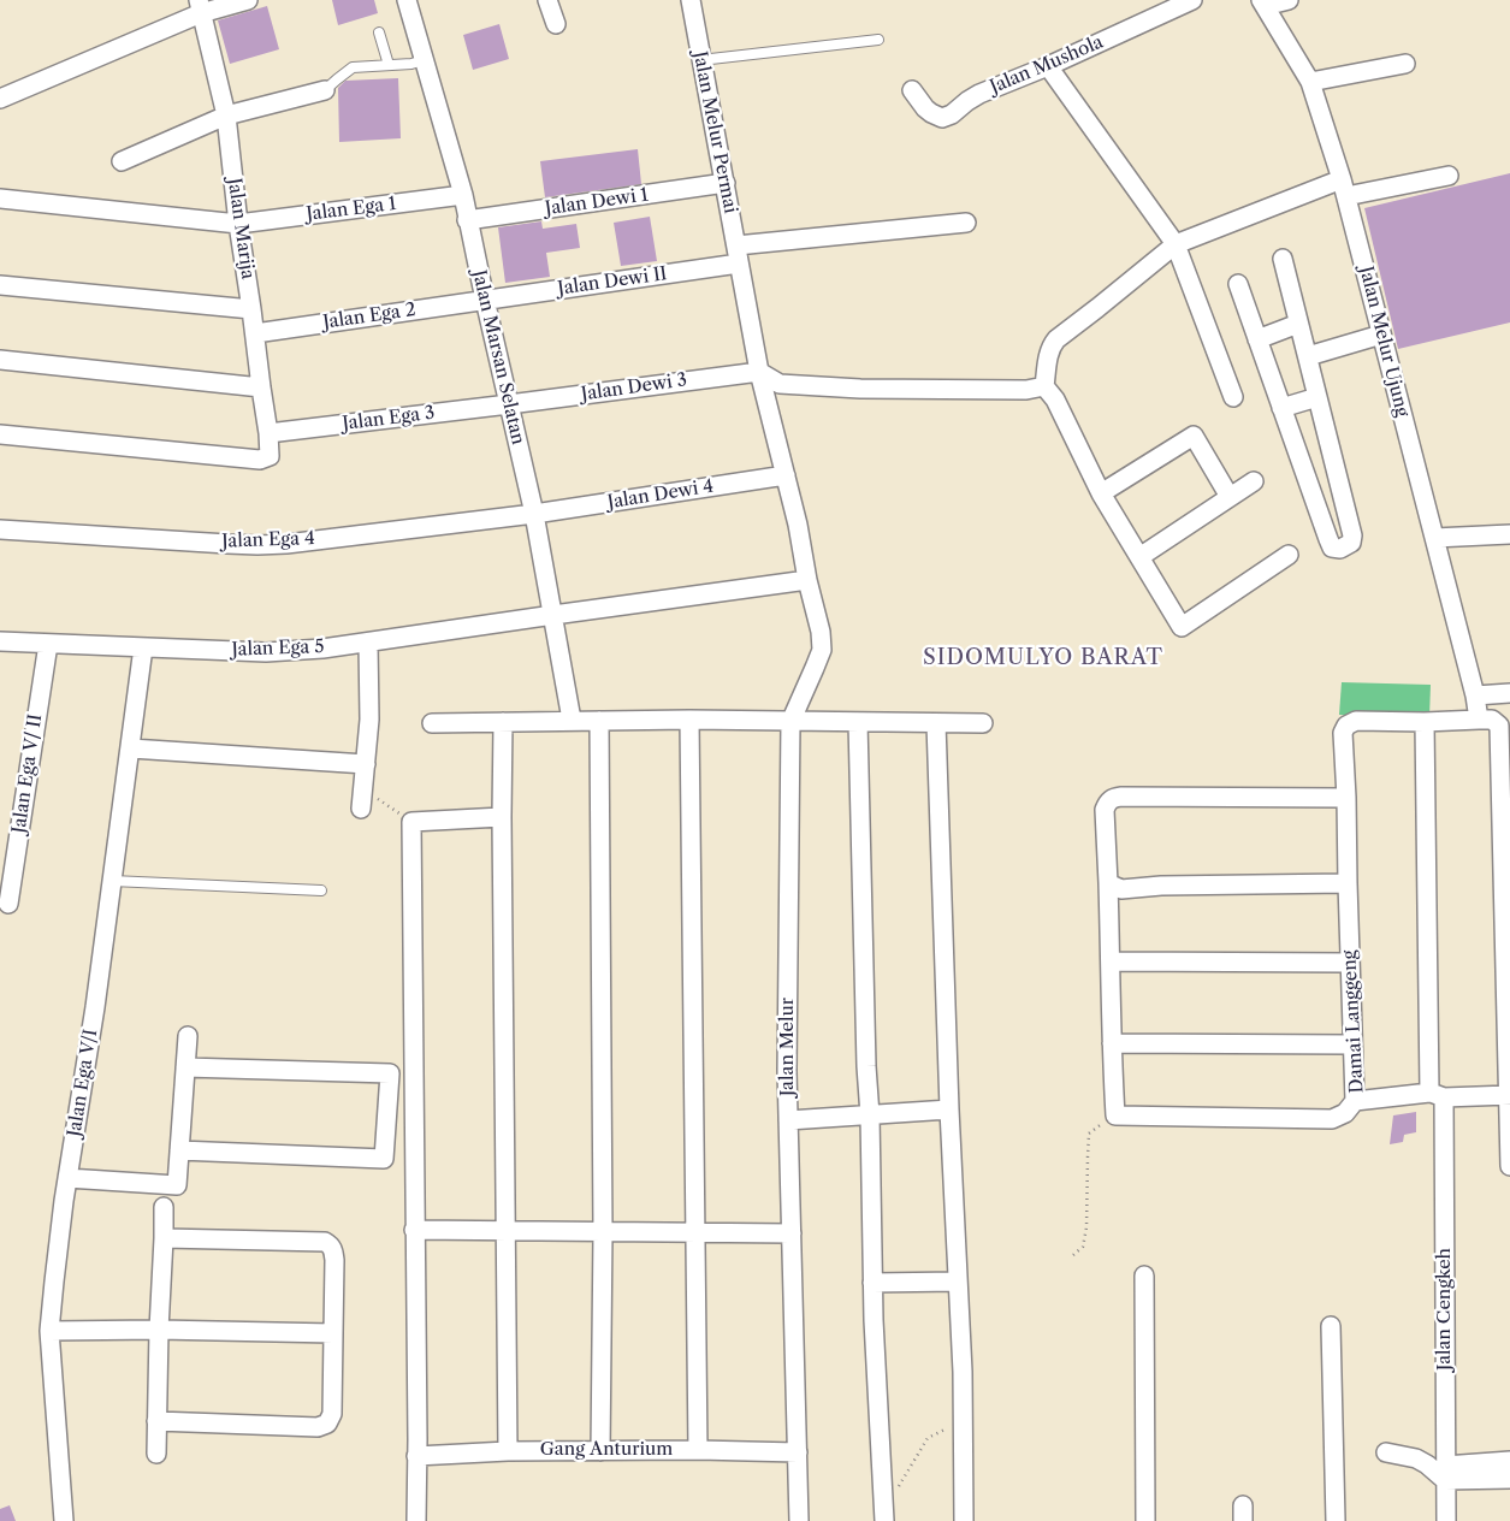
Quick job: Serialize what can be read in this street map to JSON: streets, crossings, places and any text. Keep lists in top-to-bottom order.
{
  "streets": {
    "street": [
      "Jalan Mushola",
      "Jalan Melur Permai",
      "Jalan Dewi 1",
      "Jalan Ega 1",
      "Jalan Marija",
      "Jalan Dewi II",
      "Jalan Ega 2",
      "Jalan Melur Ujung",
      "Jalan Marsan Selatan",
      "Jalan Dewi 3",
      "Jalan Ega 3",
      "Jalan Dewi 4",
      "Jalan Ega 4",
      "Jalan Ega 5",
      "Jalan Ega V/ II",
      "Damai Langgeng",
      "Jalan Melur",
      "Jalan Ega V/I",
      "Jalan Cengkeh",
      "Gang Anturium"
    ]
  },
  "crossings": [
    ["Jalan Melur Permai", "Jalan Dewi 1"],
    ["Jalan Melur Permai", "Jalan Dewi II"],
    ["Jalan Melur Permai", "Jalan Dewi 3"],
    ["Jalan Melur Permai", "Jalan Melur"],
    ["Jalan Dewi 1", "Jalan Marsan Selatan"],
    ["Jalan Ega 1", "Jalan Marija"],
    ["Jalan Ega 1", "Jalan Marsan Selatan"],
    ["Jalan Marija", "Jalan Ega 2"],
    ["Jalan Marija", "Jalan Ega 3"],
    ["Jalan Dewi II", "Jalan Ega 2"],
    ["Jalan Dewi II", "Jalan Marsan Selatan"],
    ["Jalan Ega 2", "Jalan Marsan Selatan"],
    ["Jalan Melur Ujung", "Damai Langgeng"],
    ["Jalan Marsan Selatan", "Jalan Dewi 3"],
    ["Jalan Marsan Selatan", "Jalan Ega 3"],
    ["Jalan Marsan Selatan", "Jalan Dewi 4"],
    ["Jalan Marsan Selatan", "Jalan Ega 4"],
    ["Jalan Marsan Selatan", "Jalan Ega 5"],
    ["Jalan Dewi 3", "Jalan Ega 3"],
    ["Jalan Dewi 3", "Jalan Melur"],
    ["Jalan Dewi 4", "Jalan Ega 4"],
    ["Jalan Dewi 4", "Jalan Melur"],
    ["Jalan Ega 5", "Jalan Ega V/ II"],
    ["Jalan Ega 5", "Jalan Melur"],
    ["Jalan Ega 5", "Jalan Ega V/I"],
    ["Damai Langgeng", "Jalan Cengkeh"],
    ["Jalan Melur", "Gang Anturium"]
  ],
  "districts": ["SIDOMULYO BARAT"]
}
